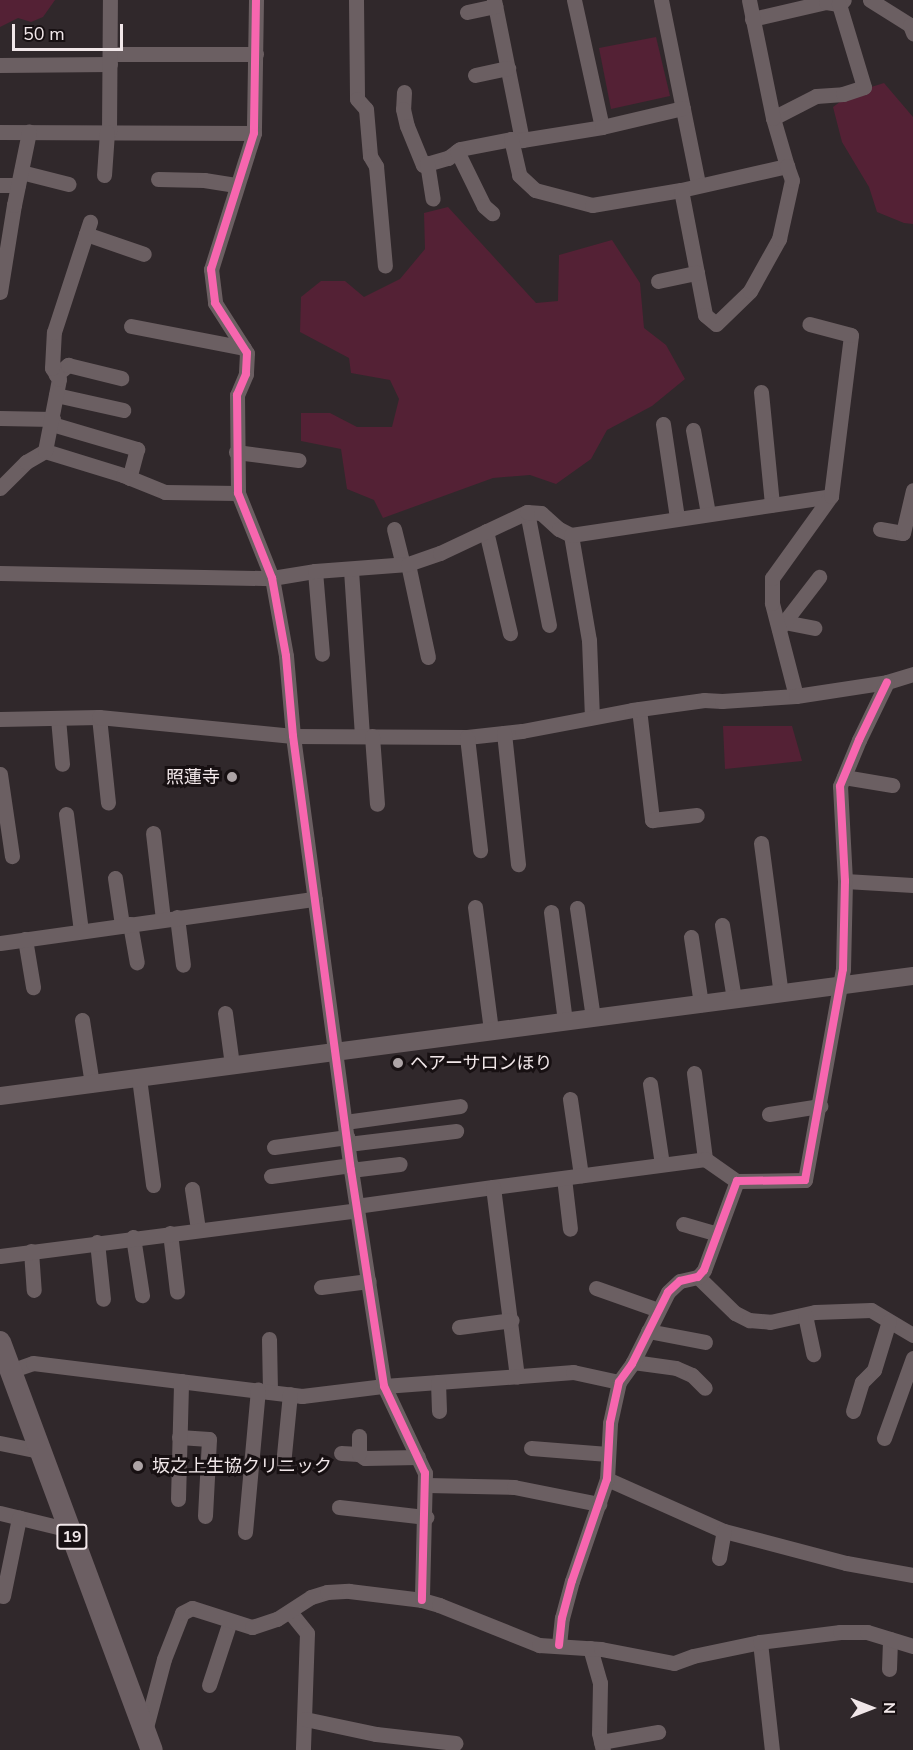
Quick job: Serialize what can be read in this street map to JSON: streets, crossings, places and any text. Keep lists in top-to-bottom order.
{
  "streets": {
    "main road": ["19"]
  },
  "places": ["照蓮寺", "ヘアーサロンほり", "坂之上生協クリニック"],
  "scale_bar": "50 m",
  "north": "right"
}
